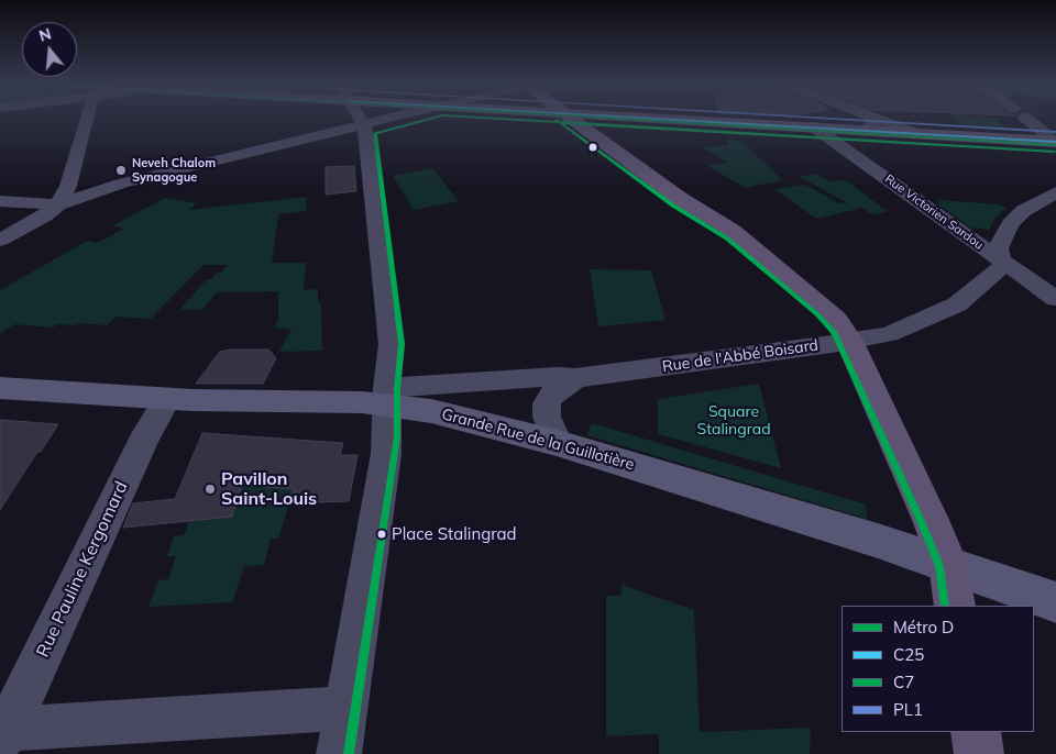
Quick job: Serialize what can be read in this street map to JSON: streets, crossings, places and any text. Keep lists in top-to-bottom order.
{
  "streets": {
    "main road": ["Grande Rue de la Guillotière"],
    "street": ["Rue Victorien Sardou", "Rue de l'Abbé Boisard", "Rue Pauline Kergomard"]
  },
  "crossings": [
    ["Rue Victorien Sardou", "Rue de l'Abbé Boisard"],
    ["Rue de l'Abbé Boisard", "Grande Rue de la Guillotière"],
    ["Grande Rue de la Guillotière", "Rue Pauline Kergomard"]
  ],
  "parks": ["Square Stalingrad"],
  "places": ["Neveh Chalom Synagogue", "Pavillon Saint-Louis", "Place Stalingrad"],
  "lines": [
    "metro line D",
    "transit line C25",
    "transit line C7",
    "transit line PL1"
  ],
  "legend": [
    "Métro D",
    "C25",
    "C7",
    "PL1"
  ],
  "north": "top"
}
